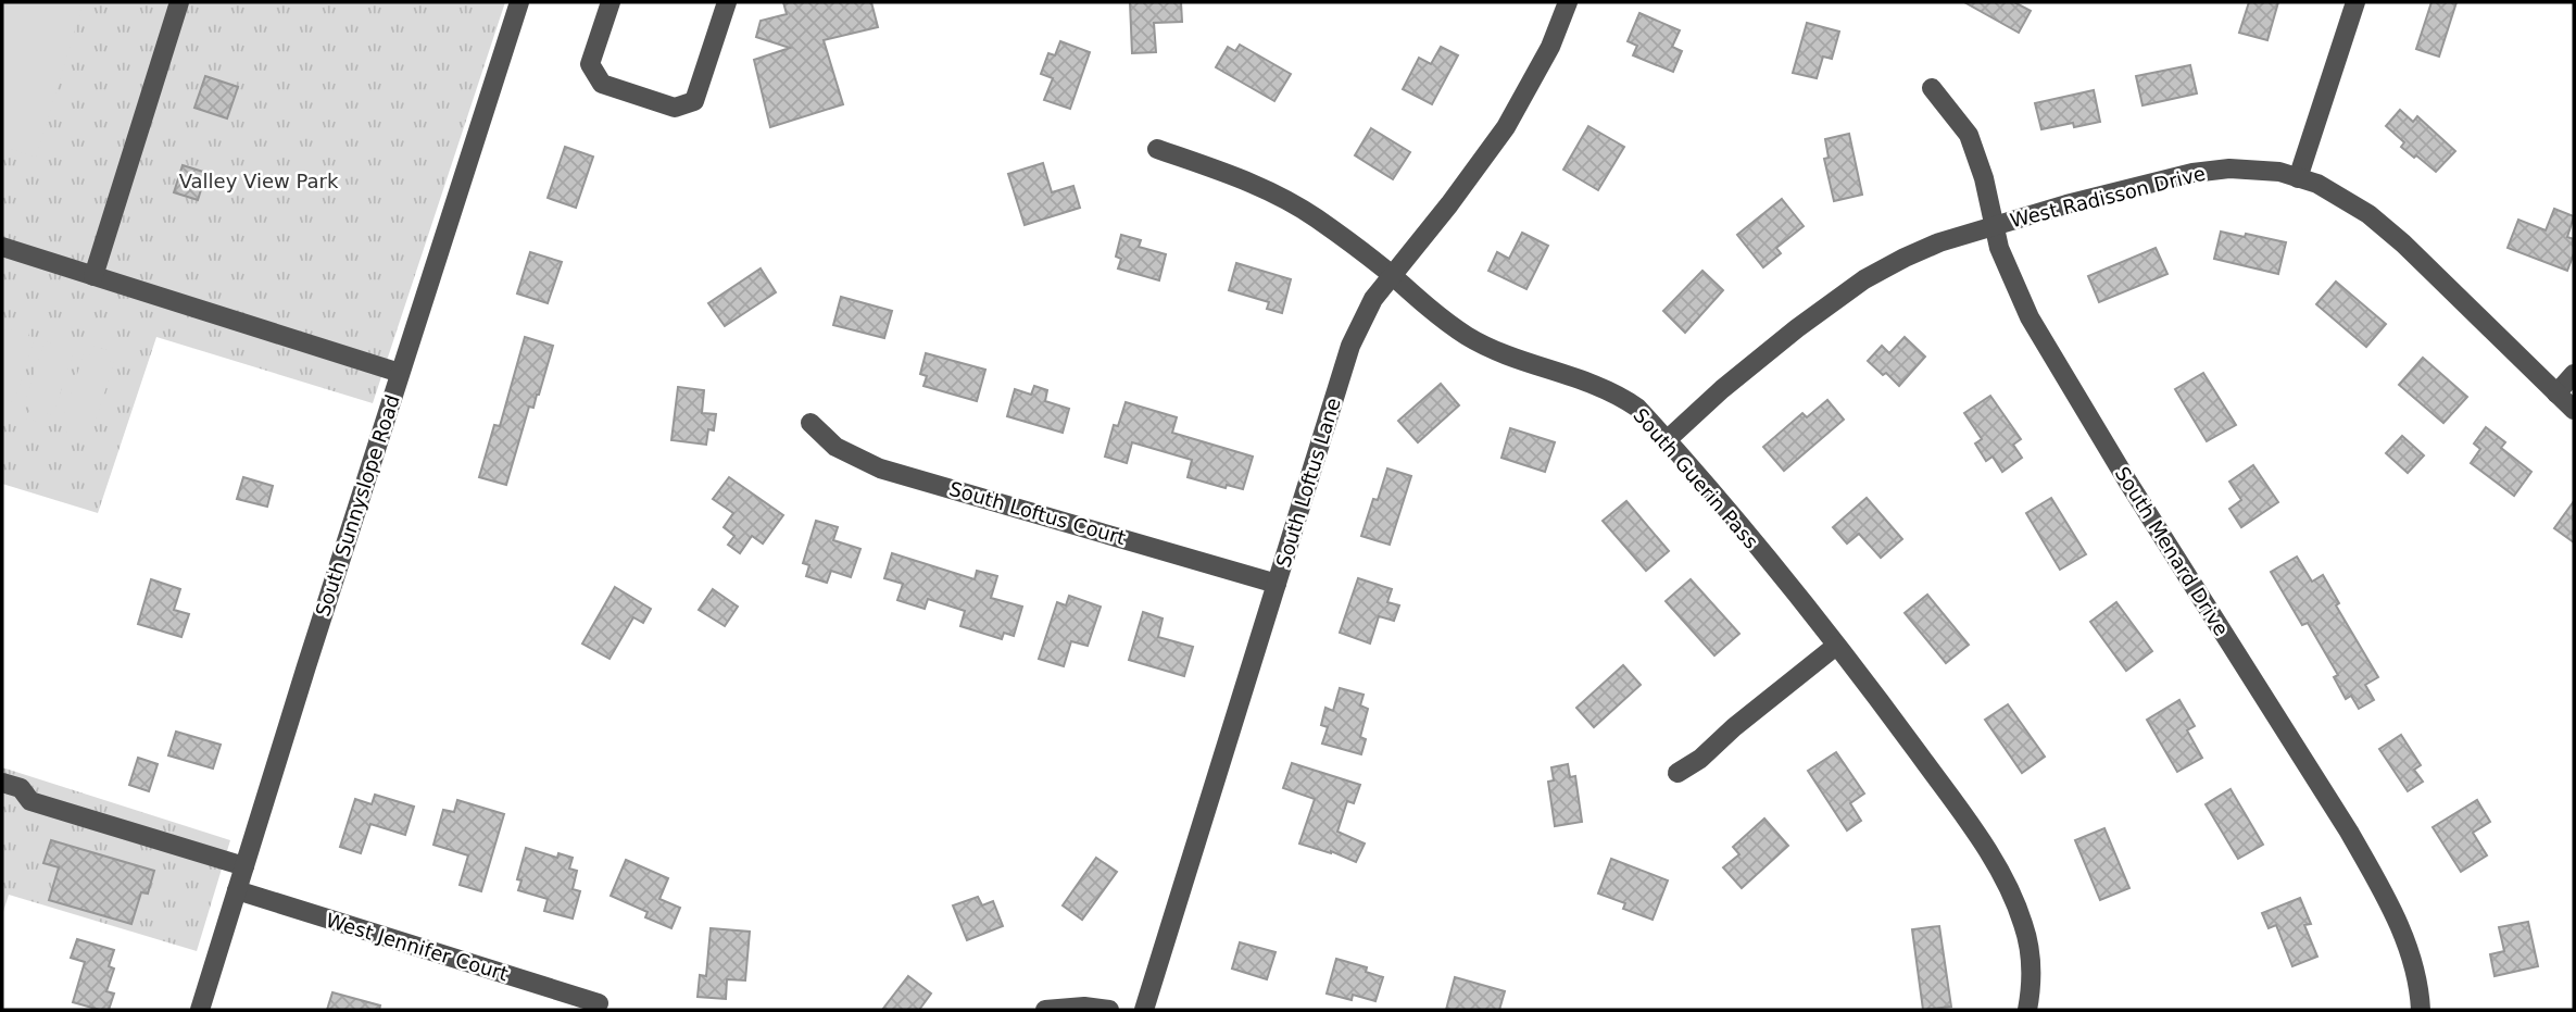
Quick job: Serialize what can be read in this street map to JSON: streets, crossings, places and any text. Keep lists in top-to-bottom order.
{
  "streets": {
    "street": [
      "West Radisson Drive",
      "South Guerin Pass",
      "South Loftus Lane",
      "South Sunnyslope Road",
      "South Loftus Court",
      "South Menard Drive",
      "West Jennifer Court"
    ]
  },
  "crossings": [
    ["West Radisson Drive", "South Guerin Pass"],
    ["West Radisson Drive", "South Menard Drive"],
    ["South Guerin Pass", "South Loftus Lane"],
    ["South Loftus Lane", "South Loftus Court"],
    ["South Sunnyslope Road", "West Jennifer Court"]
  ],
  "parks": ["Valley View Park"]
}
